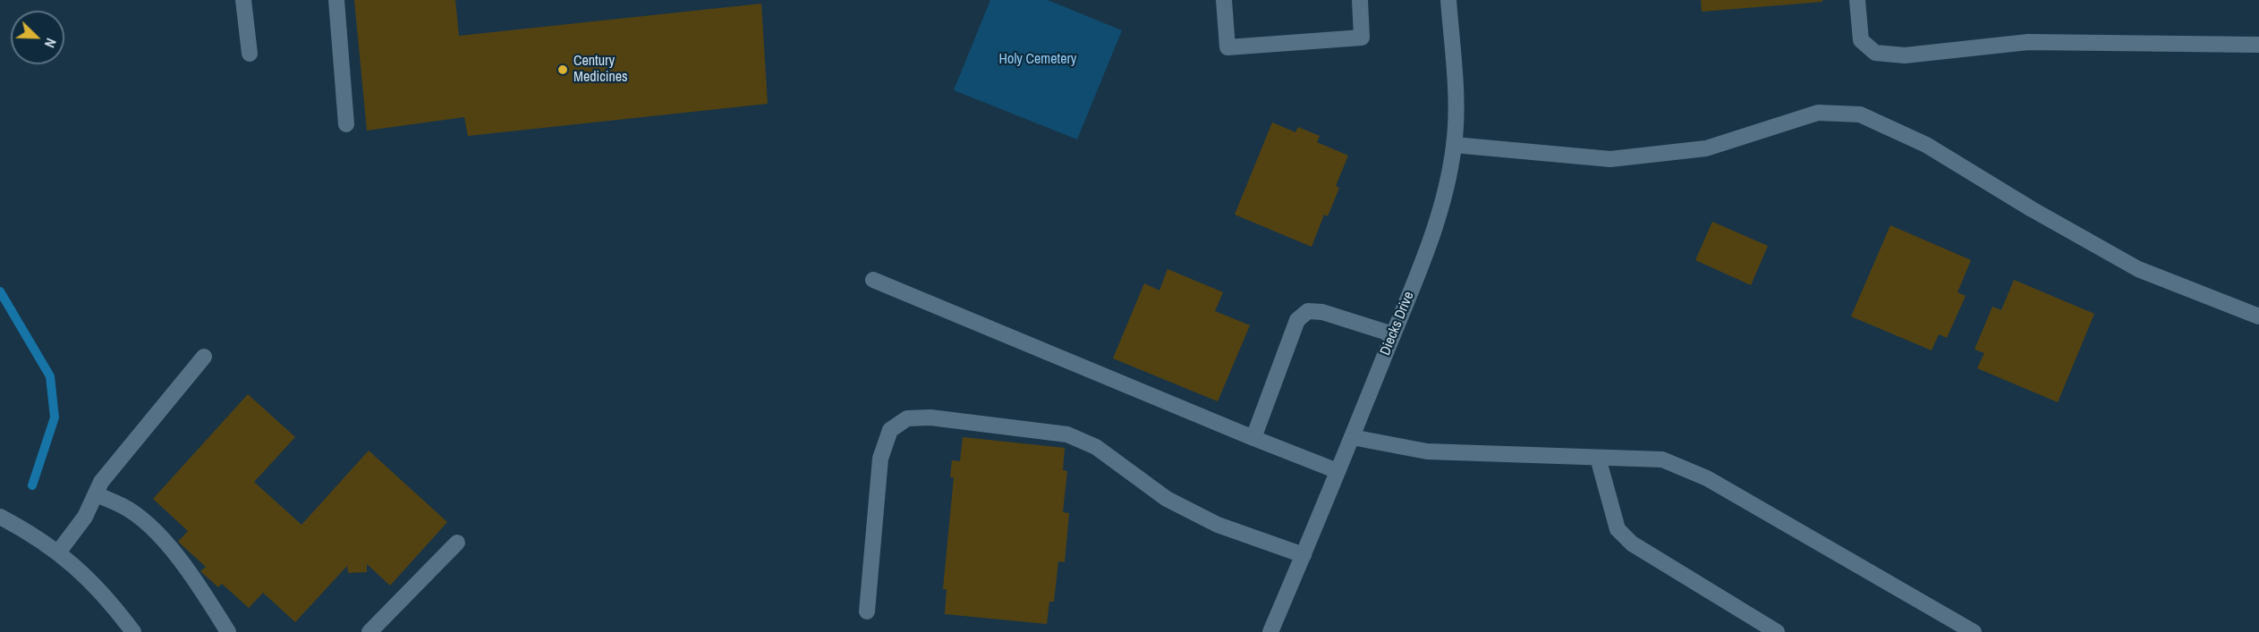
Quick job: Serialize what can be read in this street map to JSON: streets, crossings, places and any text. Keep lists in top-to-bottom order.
{
  "streets": {
    "street": ["Diecks Drive"]
  },
  "parks": ["Holy Cemetery"],
  "places": ["Century Medicines"],
  "north": "bottom right"
}
